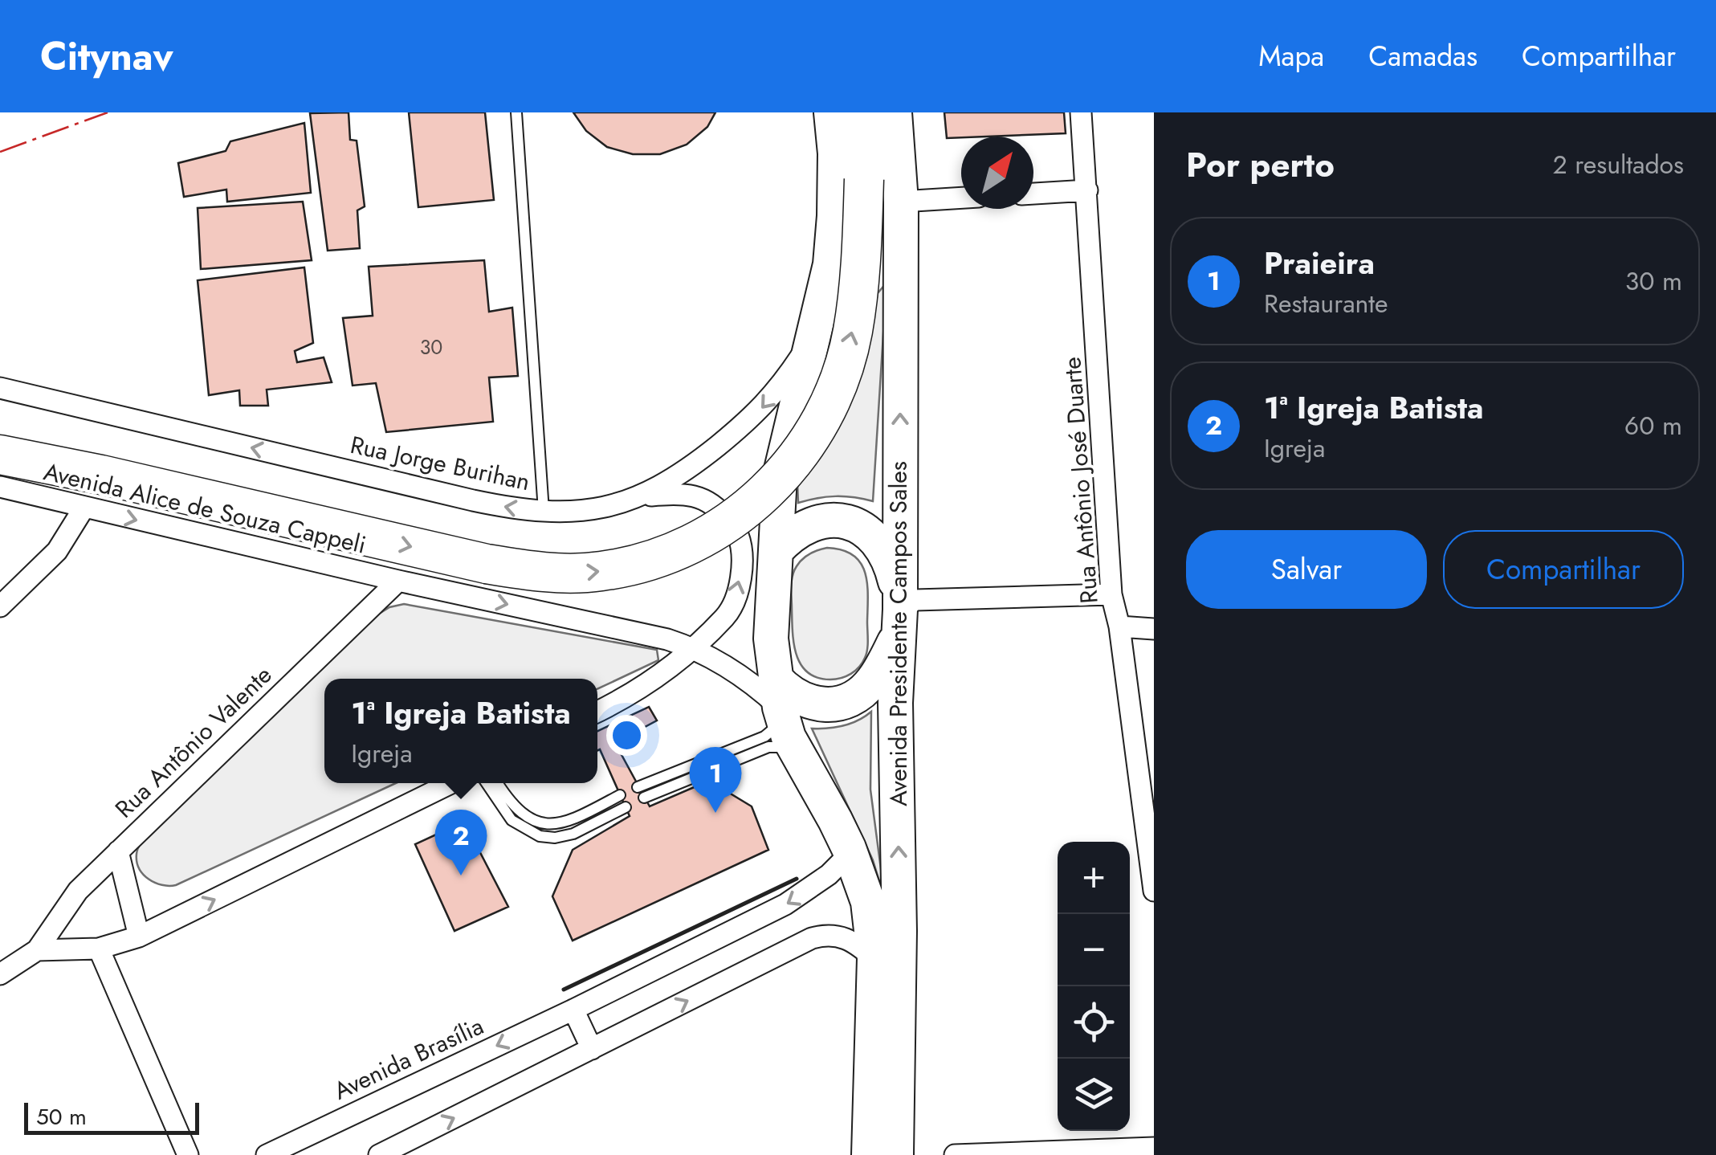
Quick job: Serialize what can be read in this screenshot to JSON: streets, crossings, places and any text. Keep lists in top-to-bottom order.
{
  "streets": {
    "main road": ["Avenida Presidente Campos Sales"],
    "street": [
      "Rua Jorge Burihan",
      "Rua Antônio José Duarte",
      "Avenida Alice de Souza Cappeli",
      "Rua Antônio Valente",
      "Avenida Brasília"
    ]
  },
  "crossings": [
    ["Avenida Alice de Souza Cappeli", "Rua Antônio Valente"]
  ],
  "one_way": ["Rua Jorge Burihan", "Avenida Alice de Souza Cappeli"],
  "house_numbers": ["30"],
  "scale_bar": "50 m",
  "north": "top right",
  "page": {
    "header": "Citynav",
    "nav": ["Mapa", "Camadas", "Compartilhar"],
    "heading": ["Por perto", "2 resultados"],
    "list": [
      {
        "mark": "1",
        "name": "Praieira",
        "note": "Restaurante",
        "value": "30 m"
      },
      {
        "mark": "2",
        "name": "1ª Igreja Batista",
        "note": "Igreja",
        "value": "60 m"
      }
    ],
    "buttons": ["Salvar", "Compartilhar"],
    "popup": ["1ª Igreja Batista", "Igreja"],
    "pins": ["1", "2"],
    "map_buttons": ["+", "−"],
    "scale": "50 m"
  }
}
